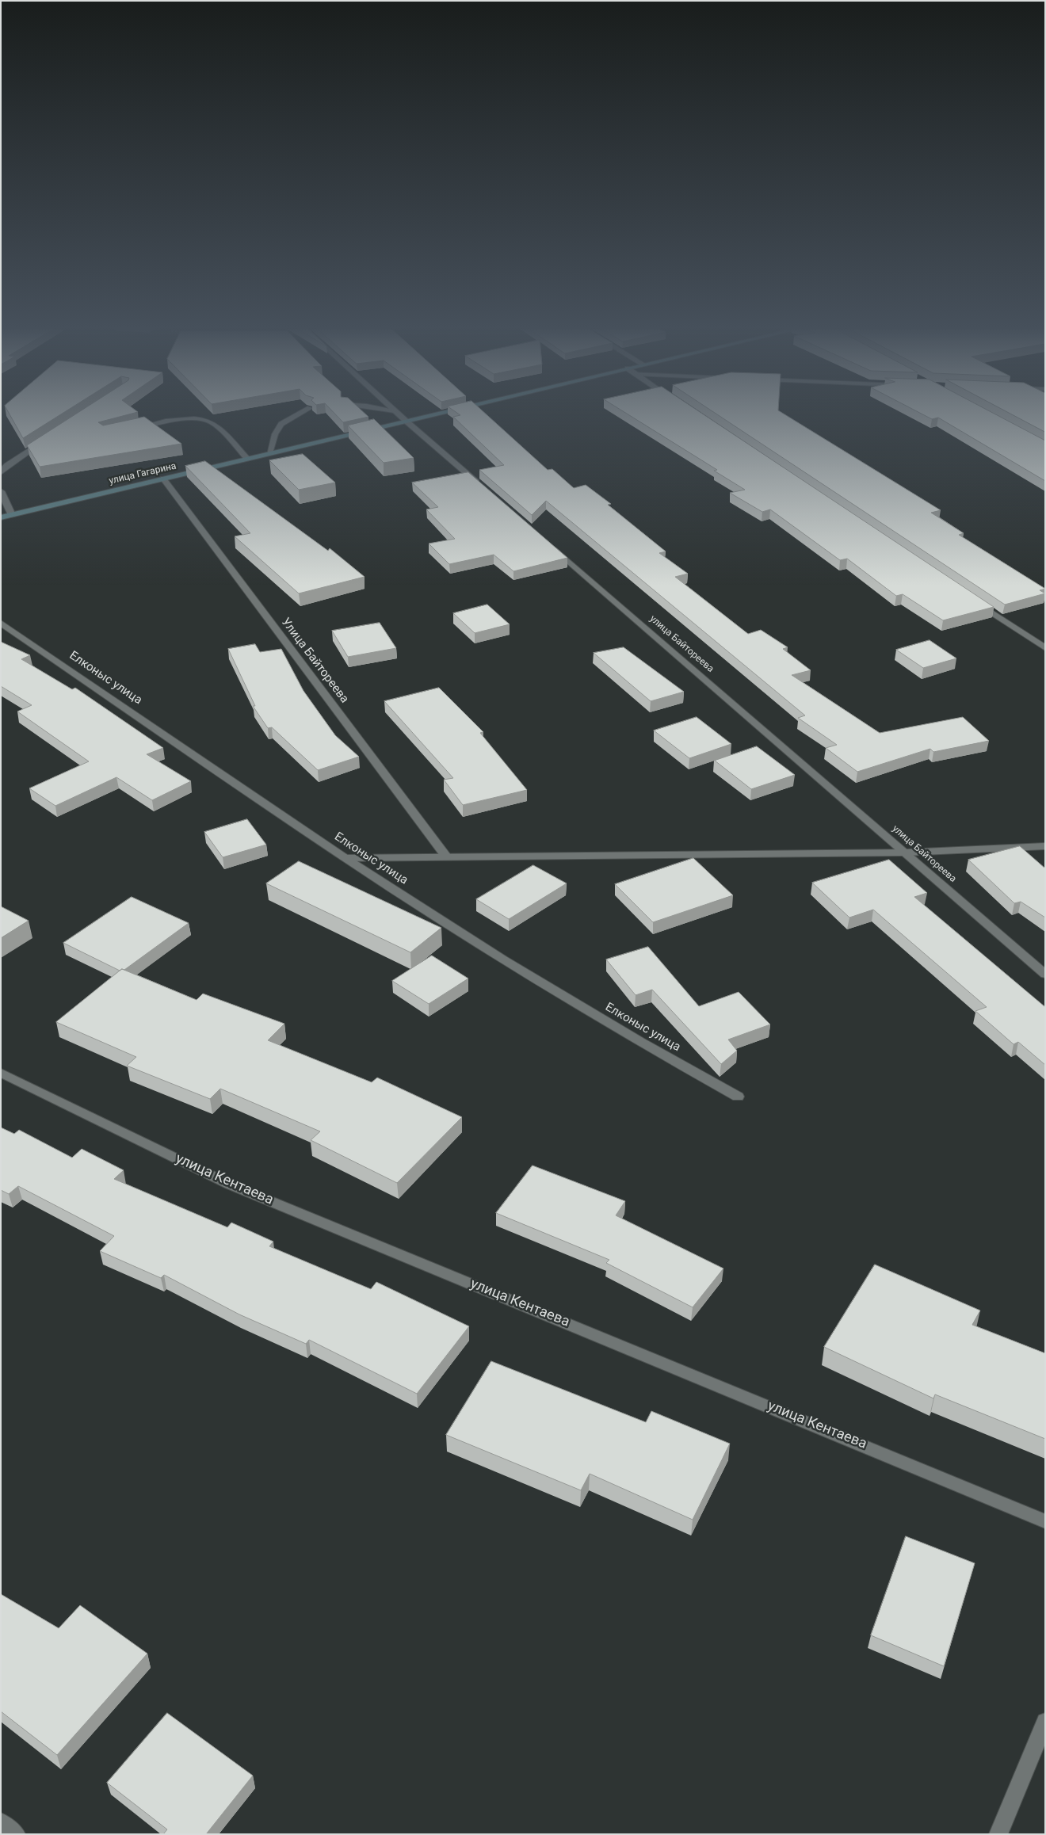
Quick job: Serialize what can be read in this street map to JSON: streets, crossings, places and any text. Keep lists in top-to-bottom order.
{
  "streets": {
    "main road": ["улица Гагарина"],
    "street": [
      "улица Байтореева",
      "Улица Байтореева",
      "Елконыс улица",
      "улица Кентаева"
    ]
  },
  "crossings": [
    ["улица Гагарина", "Улица Байтореева"]
  ]
}
